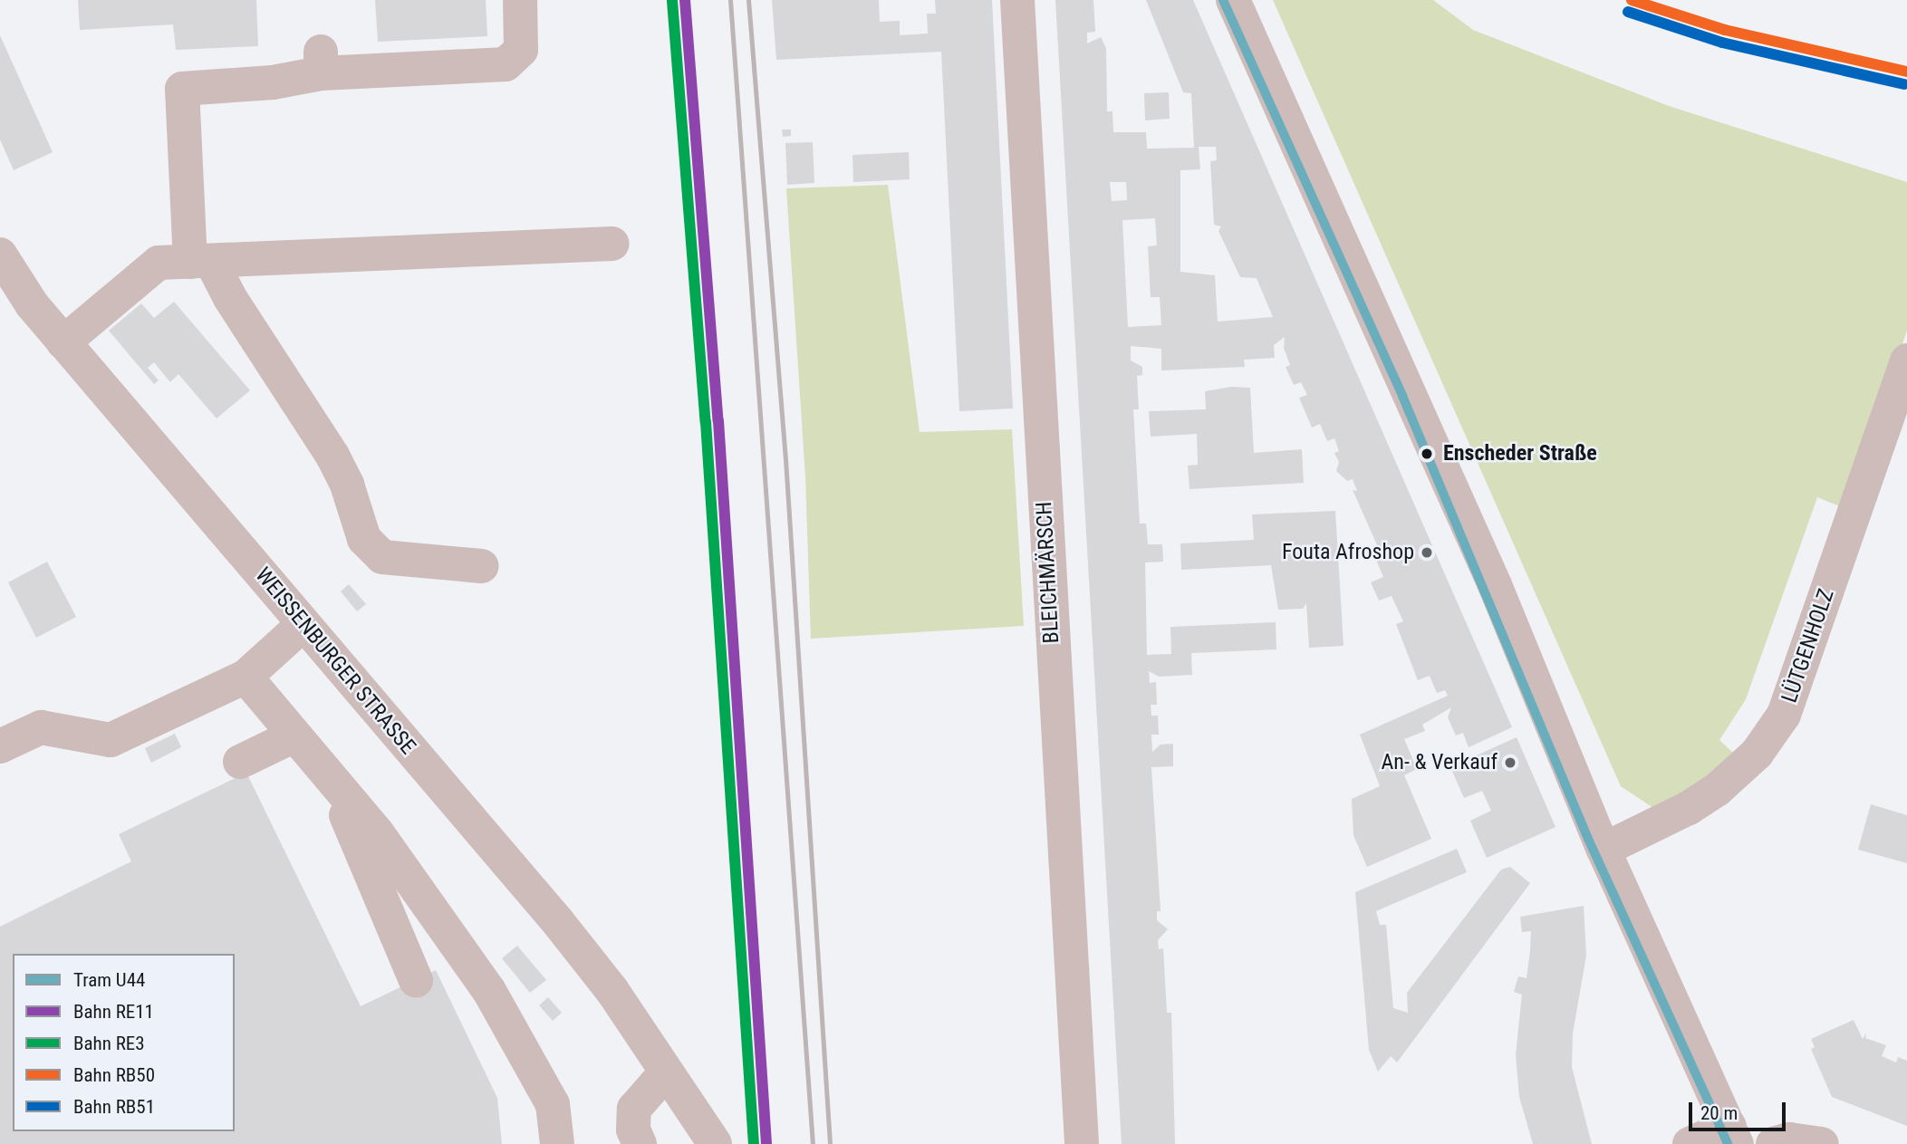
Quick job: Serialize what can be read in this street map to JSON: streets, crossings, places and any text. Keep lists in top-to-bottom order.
{
  "streets": {
    "street": ["BLEICHMÄRSCH", "LÜTGENHOLZ", "WEISSENBURGER STRASSE"]
  },
  "places": ["Enscheder Straße", "Fouta Afroshop", "An- & Verkauf"],
  "lines": [
    "tram line U44",
    "rail line RE11",
    "rail line RB50",
    "rail line RE3",
    "rail line RB51"
  ],
  "legend": [
    "Tram U44",
    "Bahn RE11",
    "Bahn RE3",
    "Bahn RB50",
    "Bahn RB51"
  ],
  "scale_bar": "20 m"
}
